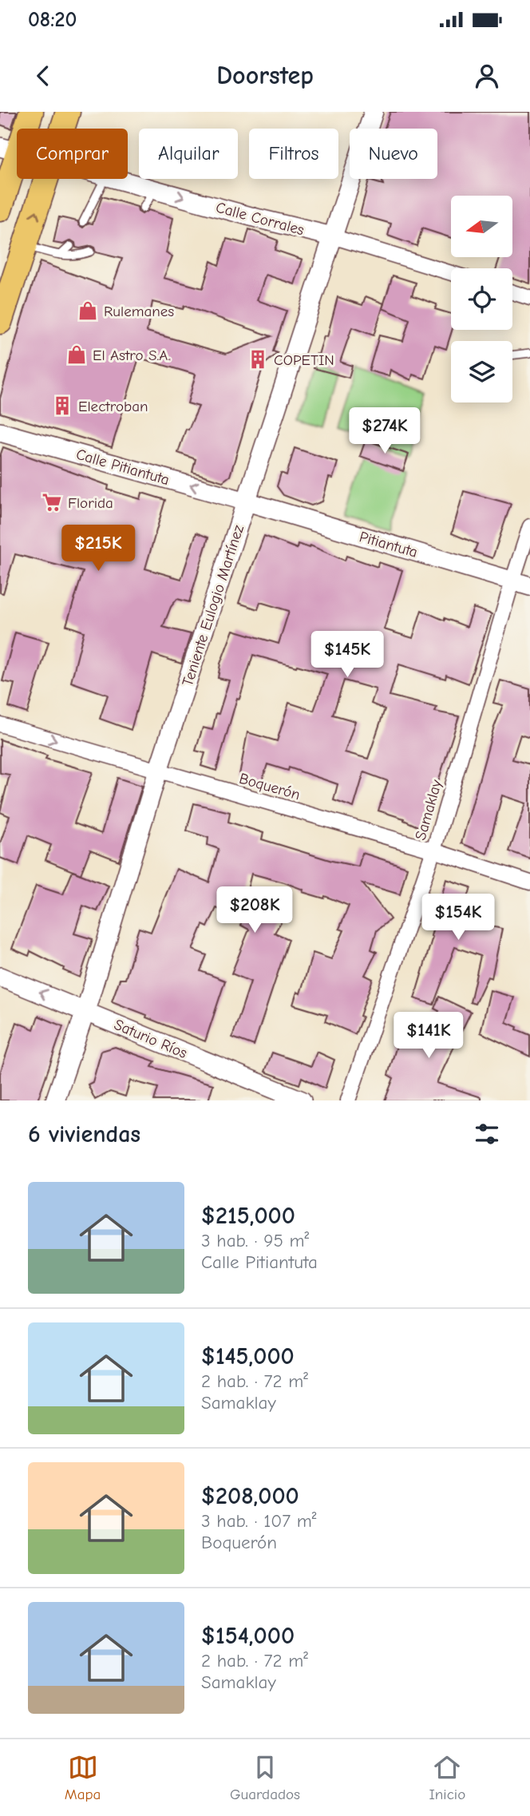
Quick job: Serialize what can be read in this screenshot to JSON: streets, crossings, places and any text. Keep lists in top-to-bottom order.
{
  "streets": {
    "street": [
      "Calle Corrales",
      "Calle Pitiantuta",
      "Pitiantuta",
      "Teniente Eulogio Martínez",
      "Boquerón",
      "Samaklay",
      "Saturio Ríos"
    ]
  },
  "crossings": [
    ["Calle Corrales", "Teniente Eulogio Martínez"],
    ["Calle Pitiantuta", "Pitiantuta"],
    ["Calle Pitiantuta", "Teniente Eulogio Martínez"],
    ["Pitiantuta", "Teniente Eulogio Martínez"],
    ["Pitiantuta", "Samaklay"],
    ["Teniente Eulogio Martínez", "Boquerón"],
    ["Teniente Eulogio Martínez", "Saturio Ríos"],
    ["Boquerón", "Samaklay"]
  ],
  "one_way": ["Calle Corrales", "Calle Pitiantuta"],
  "places": {
    "shop": ["Rulemanes", "El Astro S.A."],
    "building": ["COPETIN", "Electroban"],
    "supermarket": ["Florida"]
  },
  "north": "left",
  "page": {
    "status": "08:20",
    "header": "Doorstep",
    "chip": [
      "Comprar",
      "Alquilar",
      "Filtros",
      "Nuevo"
    ],
    "price": [
      "$274K",
      "$215K",
      "$145K",
      "$208K",
      "$154K",
      "$141K"
    ],
    "heading": "6 viviendas",
    "list": [
      {
        "name": "$215,000",
        "note": "3 hab. · 95 m² · Calle Pitiantuta"
      },
      {
        "name": "$145,000",
        "note": "2 hab. · 72 m² · Samaklay"
      },
      {
        "name": "$208,000",
        "note": "3 hab. · 107 m² · Boquerón"
      },
      {
        "name": "$154,000",
        "note": "2 hab. · 72 m² · Samaklay"
      }
    ],
    "tabs": ["Mapa", "Guardados", "Inicio"]
  }
}
